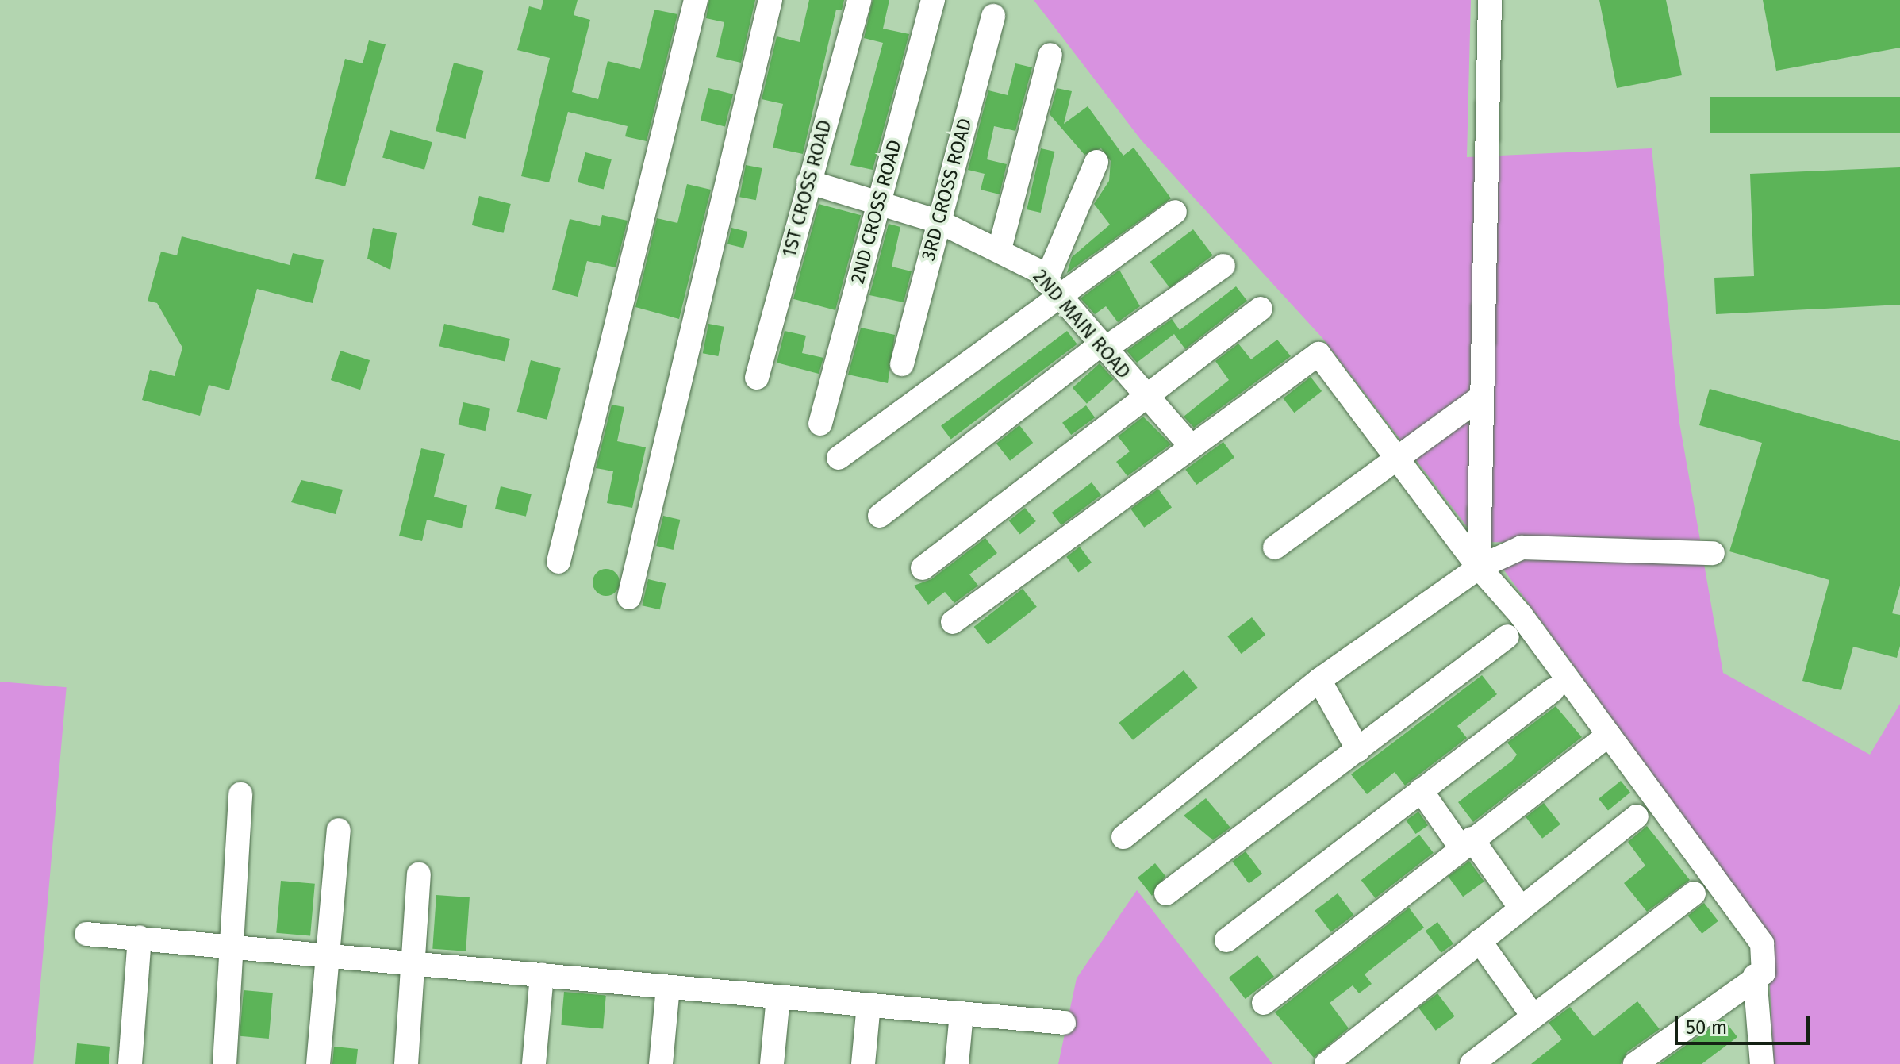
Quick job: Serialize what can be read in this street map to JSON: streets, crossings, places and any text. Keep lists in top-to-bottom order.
{
  "streets": {
    "street": [
      "1ST CROSS ROAD",
      "3RD CROSS ROAD",
      "2ND CROSS ROAD",
      "2ND MAIN ROAD"
    ]
  },
  "crossings": [
    ["1ST CROSS ROAD", "2ND MAIN ROAD"],
    ["3RD CROSS ROAD", "2ND MAIN ROAD"],
    ["2ND CROSS ROAD", "2ND MAIN ROAD"]
  ],
  "scale_bar": "50 m"
}
